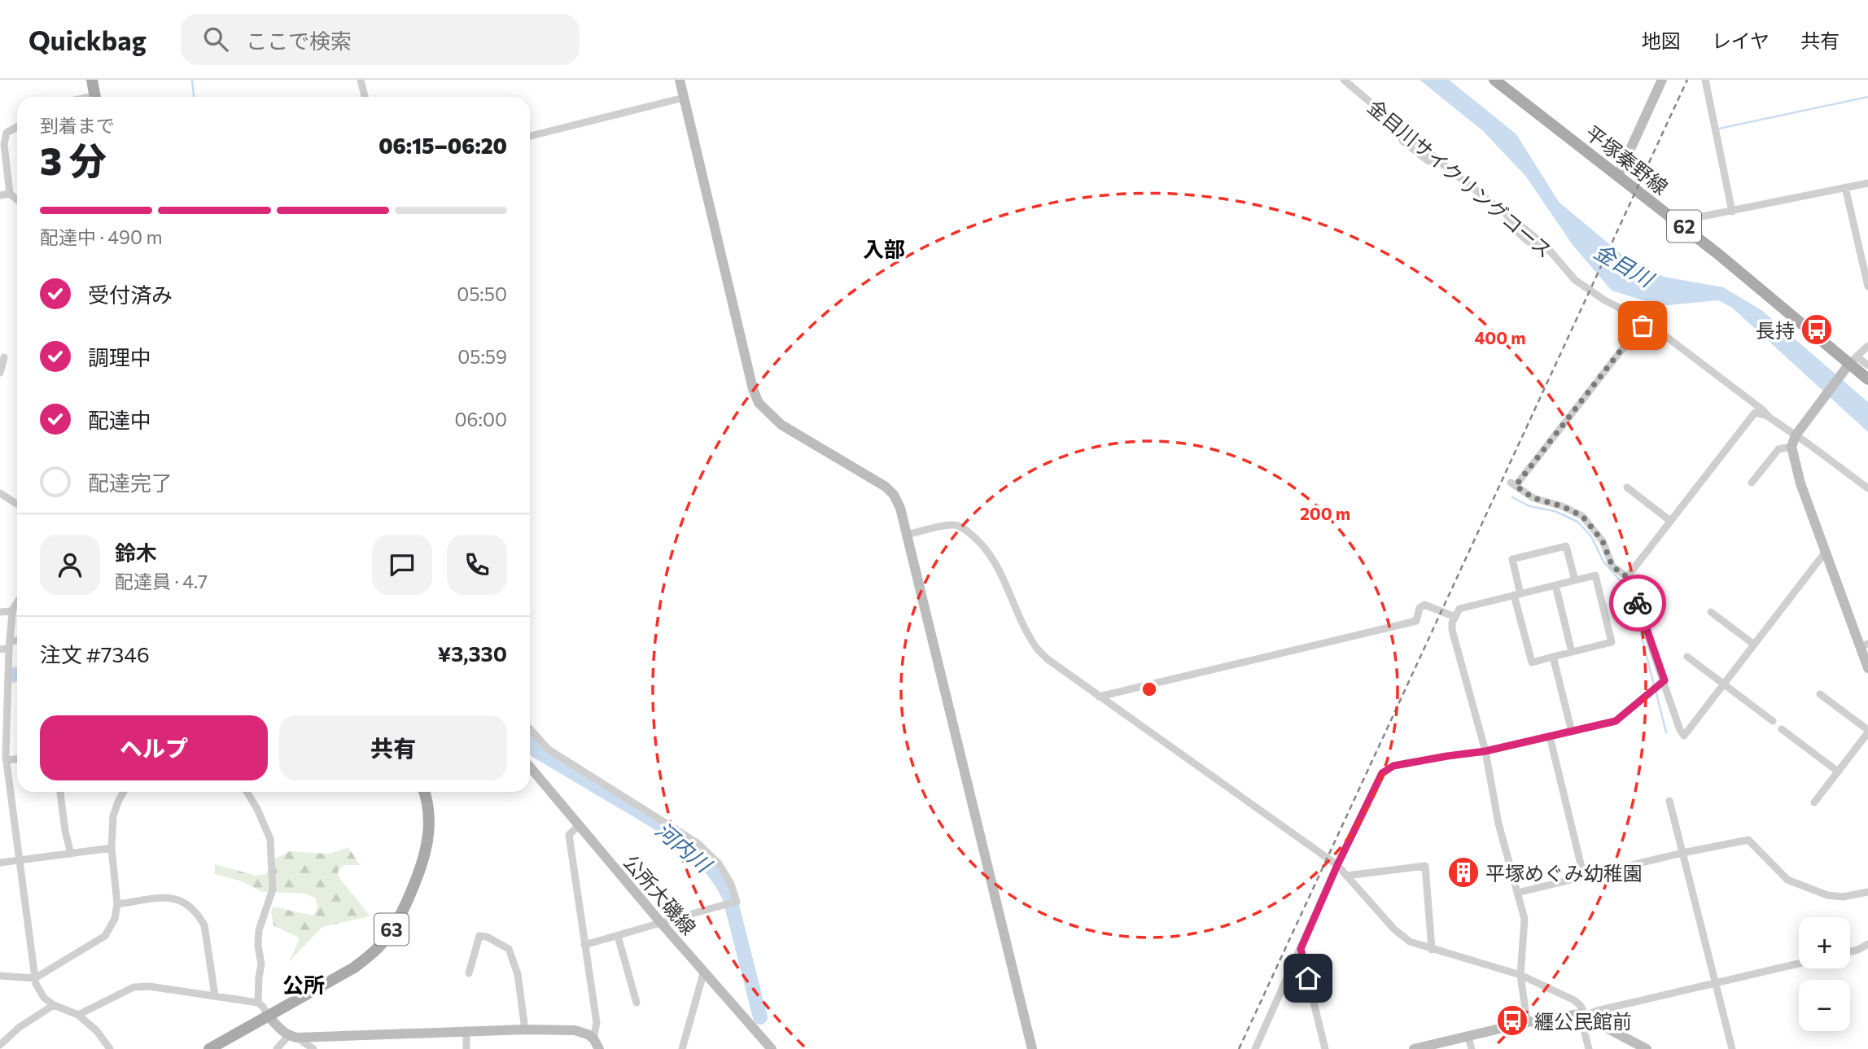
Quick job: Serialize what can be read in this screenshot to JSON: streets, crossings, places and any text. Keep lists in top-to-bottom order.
{
  "streets": {
    "main road": ["平塚秦野線", "62", "63"],
    "street": ["金目川サイクリングコース", "公所大磯線"]
  },
  "districts": ["入部", "公所"],
  "water": ["金目川", "河内川"],
  "places": {
    "bus stop": ["長持", "纒公民館前"],
    "building": ["平塚めぐみ幼稚園"]
  },
  "page": {
    "header": "Quickbag",
    "search": "ここで検索",
    "nav": ["地図", "レイヤ", "共有"],
    "heading": ["3 分", "到着まで", "06:15–06:20"],
    "panel": [
      "鈴木",
      "配達員 · 4.7",
      "注文 #7346",
      "¥3,330"
    ],
    "bar": "配達中 · 490 m",
    "list": [
      ["受付済み", "05:50"],
      ["調理中", "05:59"],
      ["配達中", "06:00"],
      "配達完了"
    ],
    "buttons": ["ヘルプ", "共有"],
    "map_buttons": ["+", "−"]
  },
  "rings": ["400 m", "200 m"]
}
